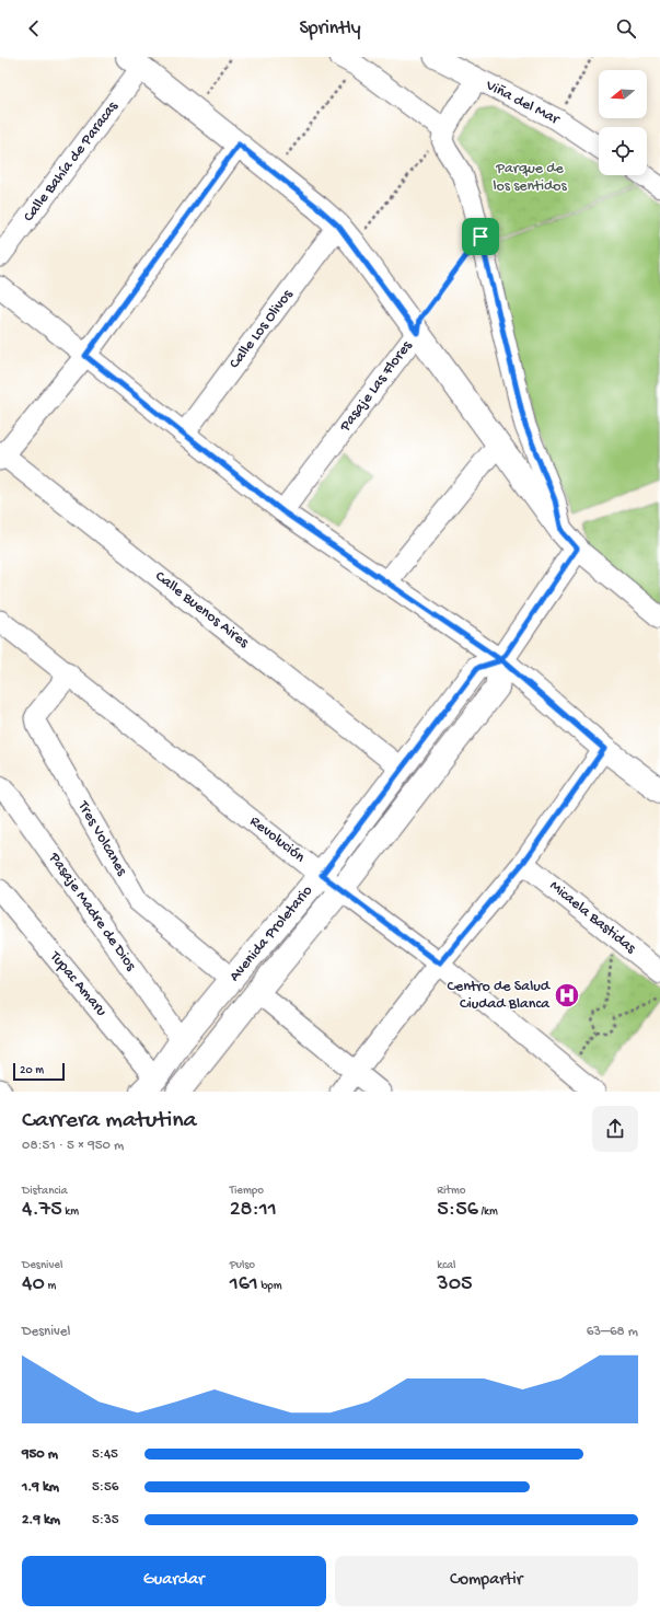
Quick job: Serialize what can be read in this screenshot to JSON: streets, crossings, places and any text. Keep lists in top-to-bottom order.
{
  "streets": {
    "street": [
      "Viña del Mar",
      "Calle Bahía de Paracas",
      "Calle Los Olivos",
      "Pasaje Las Flores",
      "Calle Buenos Aires",
      "Tres Volcanes",
      "Revolución",
      "Pasaje Madre de Dios",
      "Micaela Bastidas",
      "Avenida Proletario",
      "Tupac Amaru"
    ]
  },
  "crossings": [
    ["Calle Buenos Aires", "Avenida Proletario"],
    ["Tres Volcanes", "Revolución"],
    ["Tres Volcanes", "Avenida Proletario"],
    ["Revolución", "Avenida Proletario"],
    ["Pasaje Madre de Dios", "Avenida Proletario"],
    ["Avenida Proletario", "Tupac Amaru"]
  ],
  "parks": ["Parque de los sentidos"],
  "places": {
    "hospital": ["Centro de Salud Ciudad Blanca"]
  },
  "scale_bar": "20 m",
  "north": "left",
  "page": {
    "header": "Sprintly",
    "scale": "20 m",
    "heading": ["Carrera matutina", "08:51 · 5 × 950 m"],
    "stats": [
      ["Distancia", "4.75 km"],
      ["Tiempo", "28:11"],
      ["Ritmo", "5:56 /km"],
      ["Desnivel", "40 m"],
      ["Pulso", "161 bpm"],
      ["kcal", "305"]
    ],
    "chart": ["Desnivel", "63–68 m"],
    "list": [
      {
        "name": "950 m",
        "note": "5:45"
      },
      {
        "name": "1.9 km",
        "note": "5:56"
      },
      {
        "name": "2.9 km",
        "note": "5:35"
      }
    ],
    "buttons": ["Guardar", "Compartir"]
  }
}
